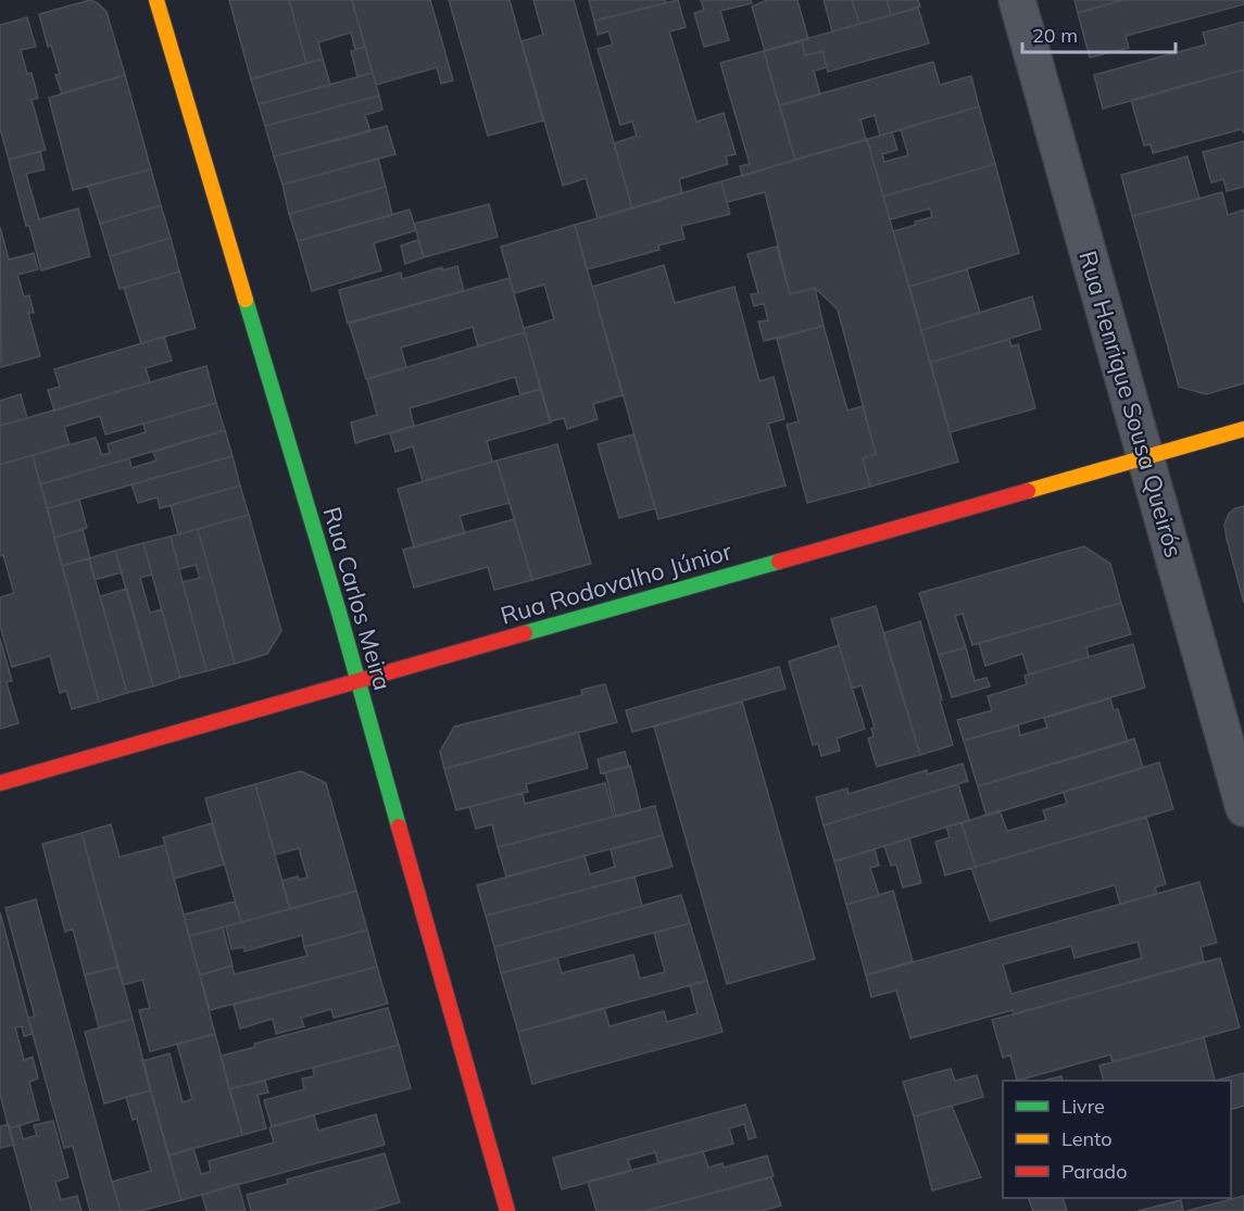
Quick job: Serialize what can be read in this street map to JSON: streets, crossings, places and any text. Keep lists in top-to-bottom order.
{
  "streets": {
    "main road": ["Rua Rodovalho Júnior", "Rua Carlos Meira"],
    "street": ["Rua Henrique Sousa Queirós"]
  },
  "crossings": [
    ["Rua Henrique Sousa Queirós", "Rua Rodovalho Júnior"],
    ["Rua Rodovalho Júnior", "Rua Carlos Meira"]
  ],
  "legend": ["Livre", "Lento", "Parado"],
  "scale_bar": "20 m"
}
